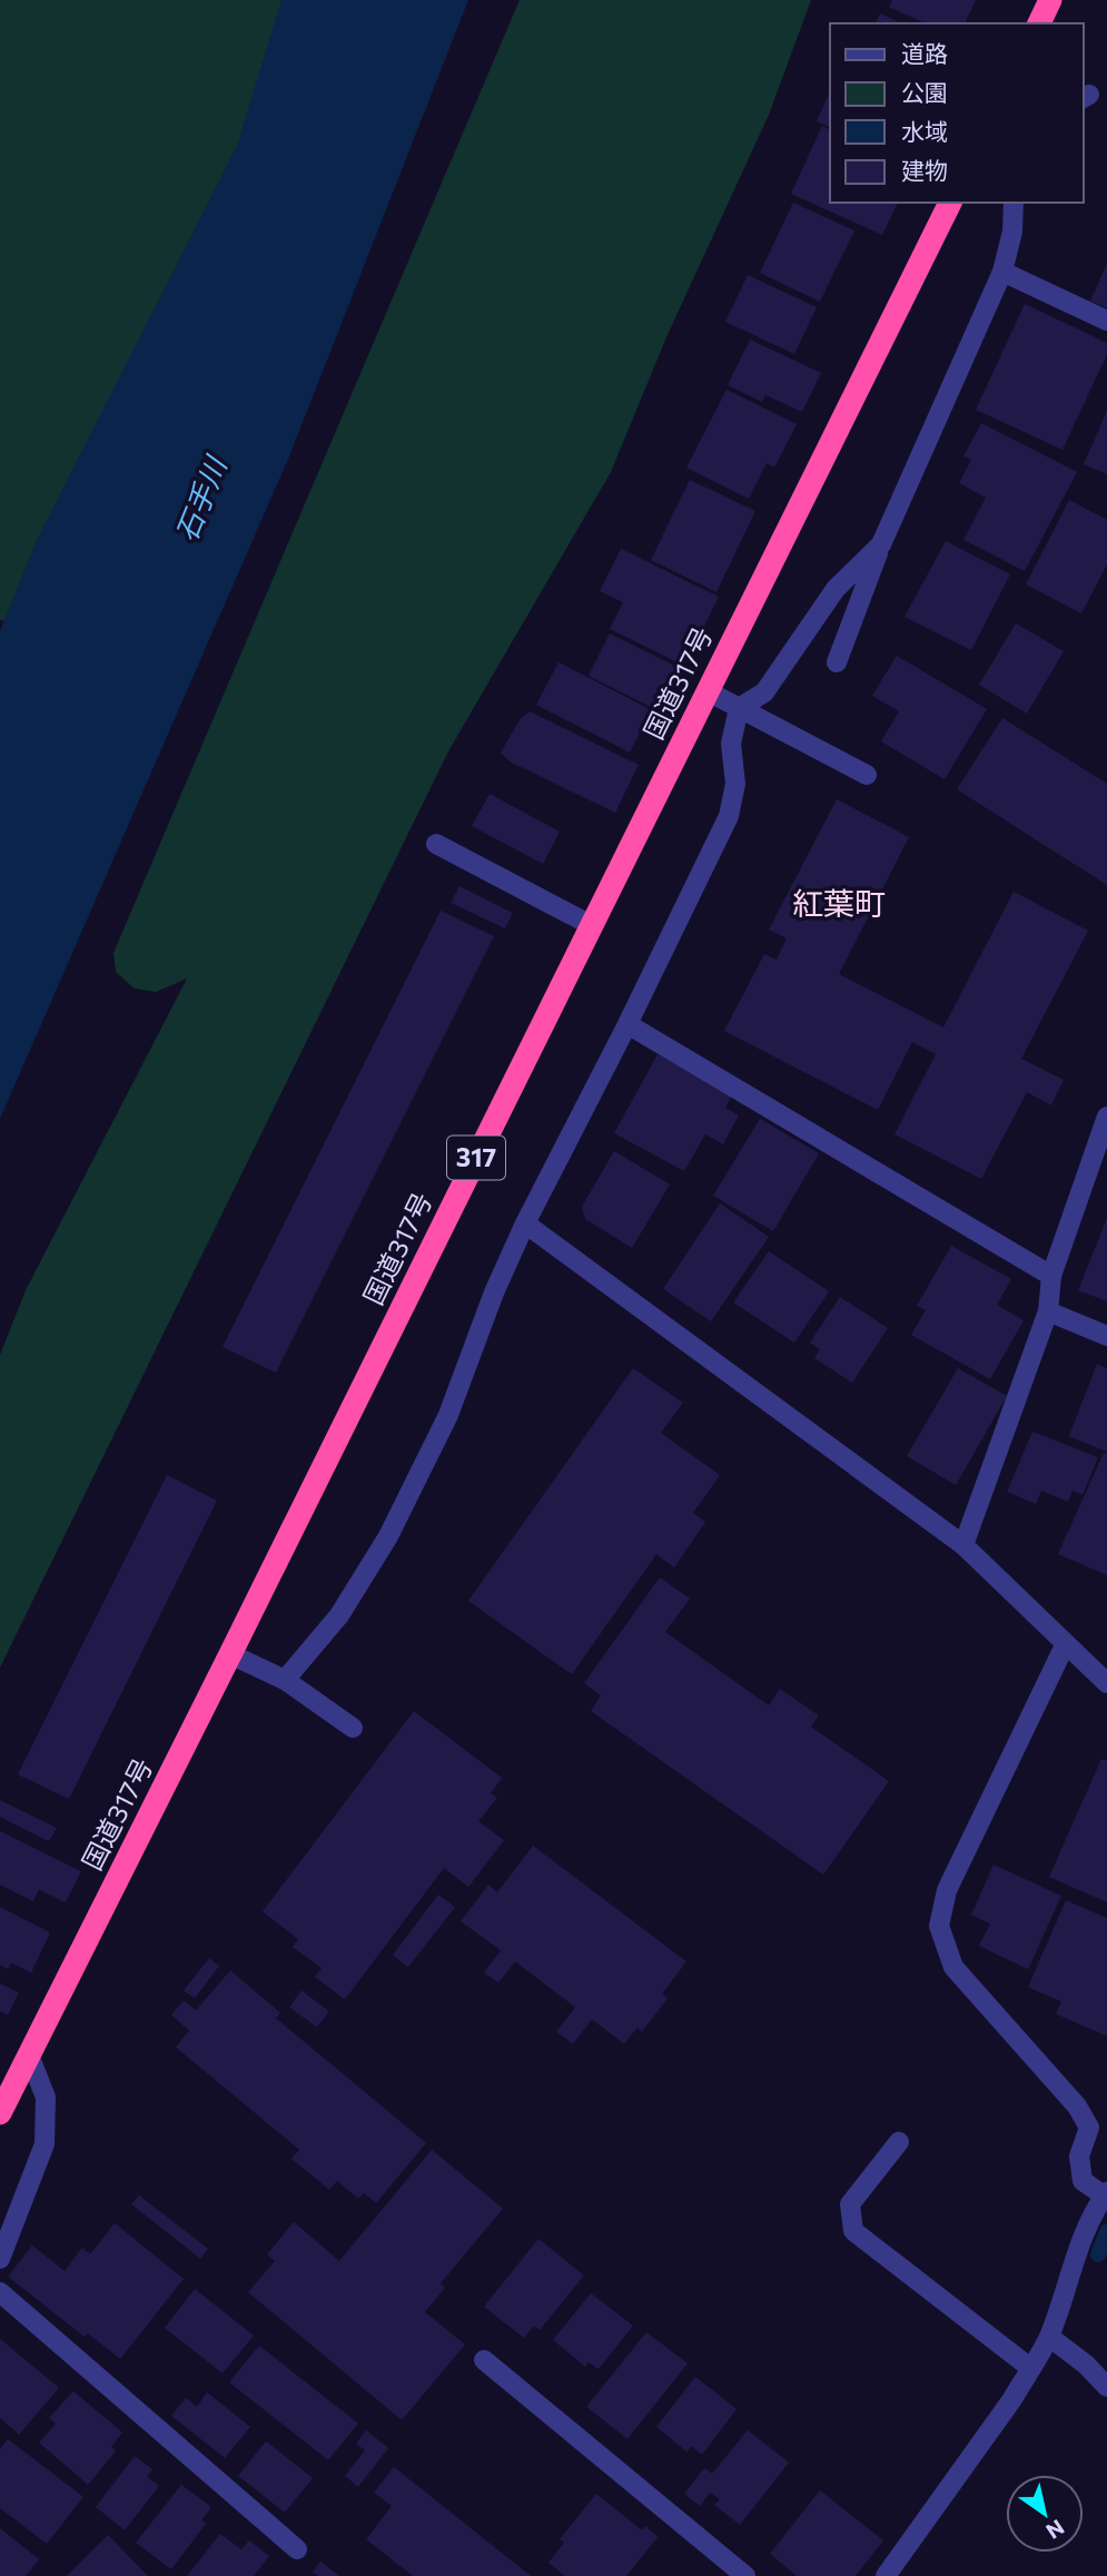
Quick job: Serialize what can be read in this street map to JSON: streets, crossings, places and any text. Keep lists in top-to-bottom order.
{
  "streets": {
    "highway": ["国道317号", "317"]
  },
  "districts": ["紅葉町"],
  "water": ["石手川"],
  "legend": [
    "道路",
    "公園",
    "水域",
    "建物"
  ],
  "north": "bottom right"
}
